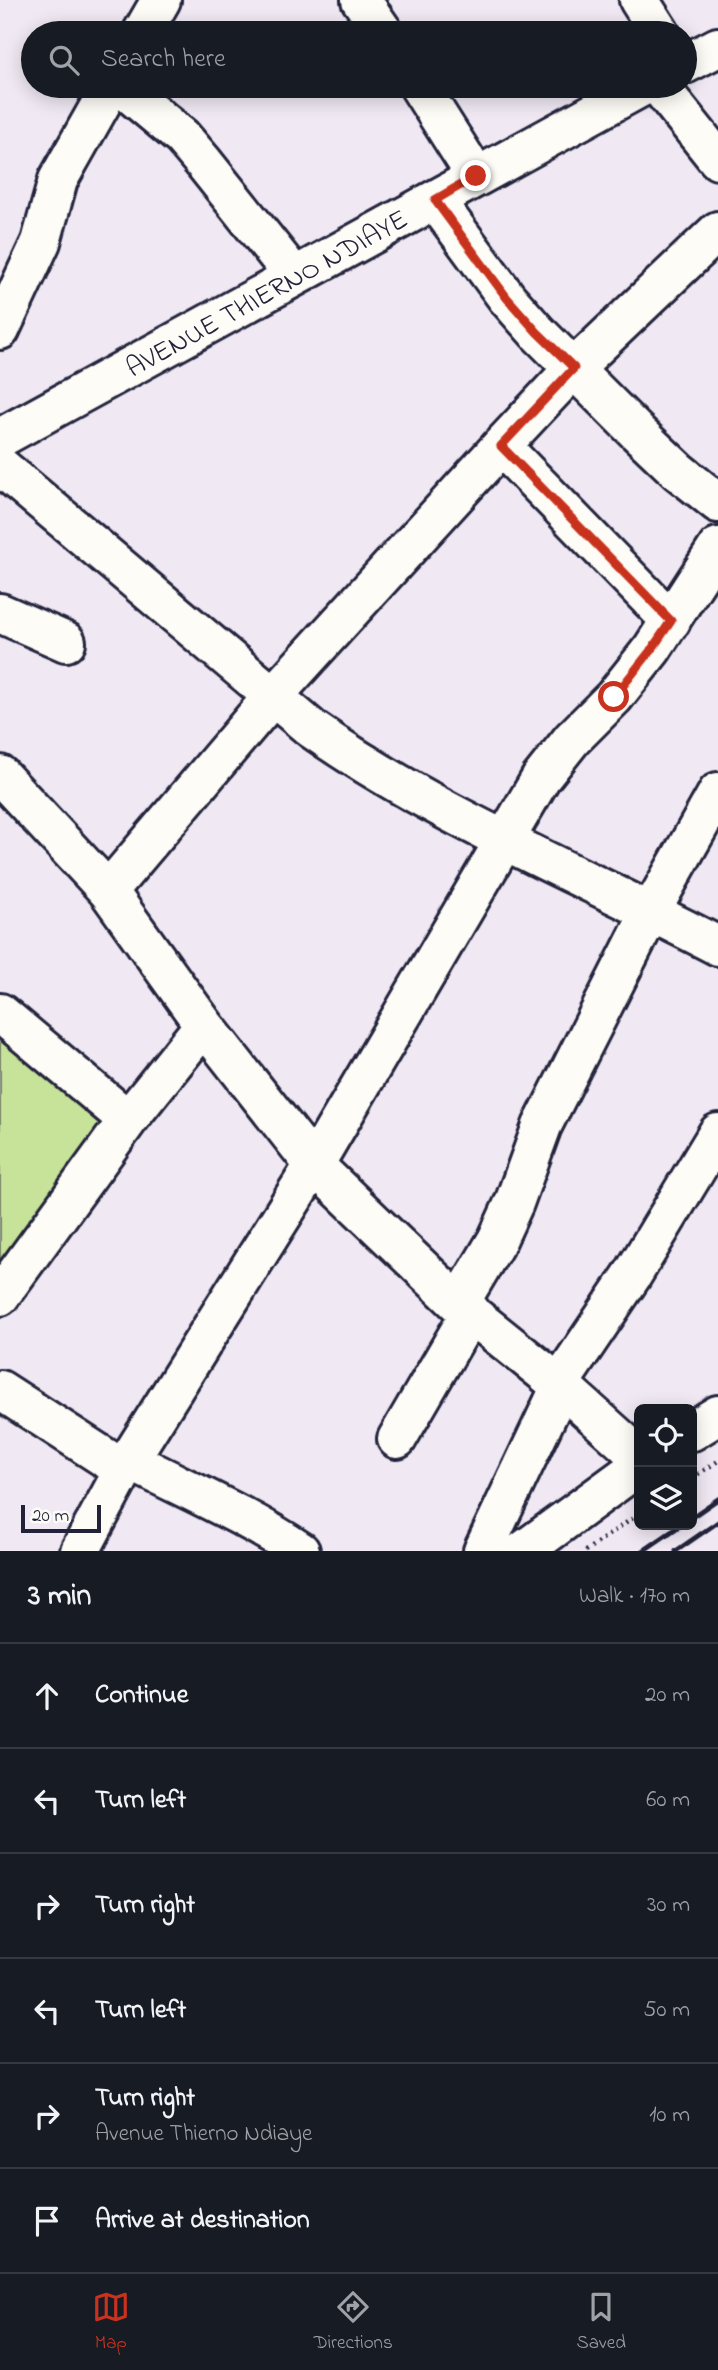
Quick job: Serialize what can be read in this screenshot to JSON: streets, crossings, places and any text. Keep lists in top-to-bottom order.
{
  "streets": {
    "street": ["AVENUE THIERNO NDIAYE"]
  },
  "scale_bar": "20 m",
  "page": {
    "search": "Search here",
    "scale": "20 m",
    "heading": ["3 min", "Walk · 170 m"],
    "list": [
      ["Continue", "20 m"],
      ["Turn left", "60 m"],
      ["Turn right", "30 m"],
      ["Turn left", "50 m"],
      ["Turn right", "Avenue Thierno Ndiaye", "10 m"],
      "Arrive at destination"
    ],
    "nav": ["Map", "Directions", "Saved"]
  }
}
